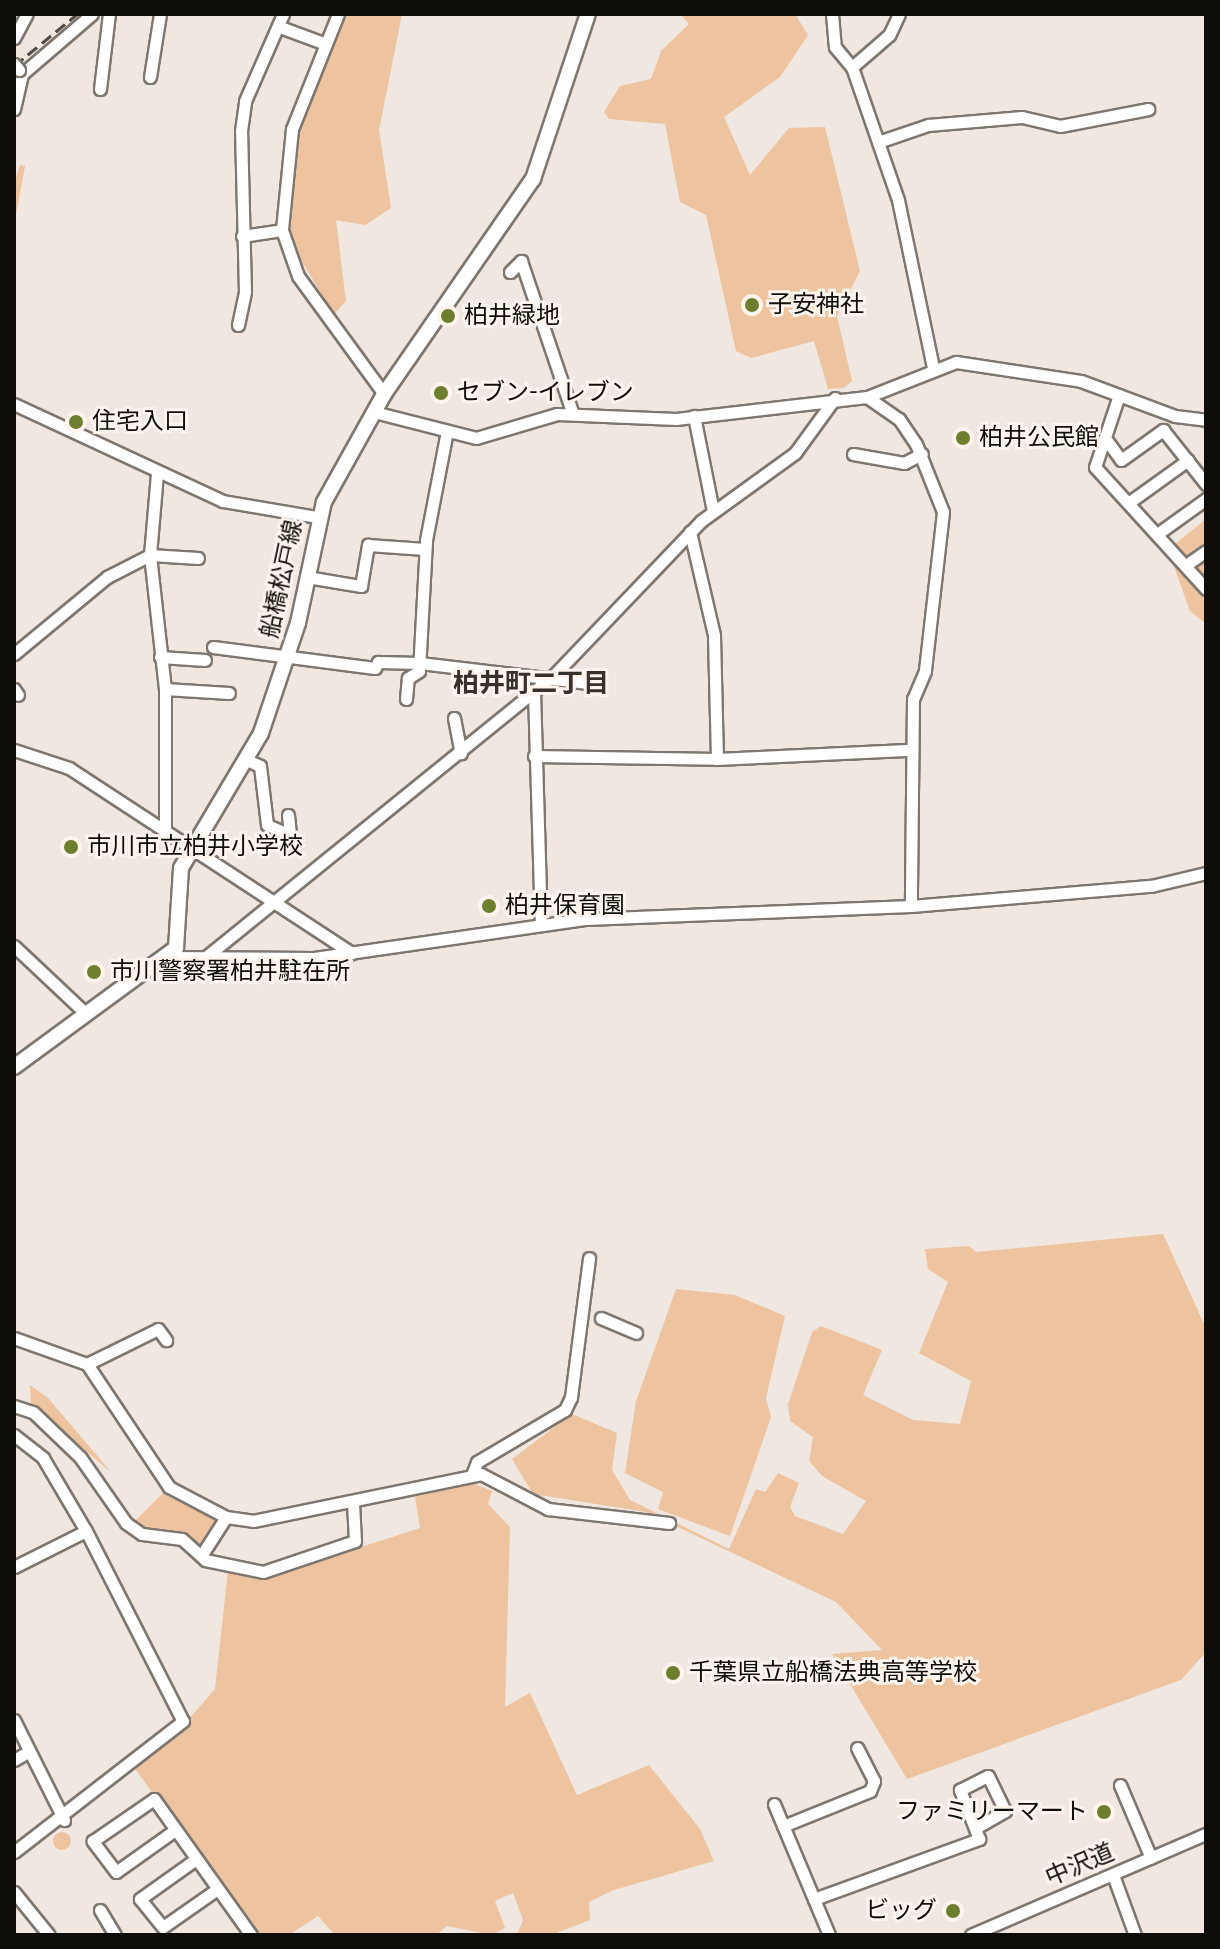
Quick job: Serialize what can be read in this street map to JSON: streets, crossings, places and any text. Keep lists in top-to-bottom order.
{
  "streets": {
    "main road": ["船橋松戸線"],
    "street": ["中沢道"]
  },
  "districts": ["柏井町二丁目"],
  "places": [
    "子安神社",
    "柏井緑地",
    "セブン-イレブン",
    "住宅入口",
    "柏井公民館",
    "市川市立柏井小学校",
    "柏井保育園",
    "市川警察署柏井駐在所",
    "千葉県立船橋法典高等学校",
    "ファミリーマート",
    "ビッグ"
  ]
}
